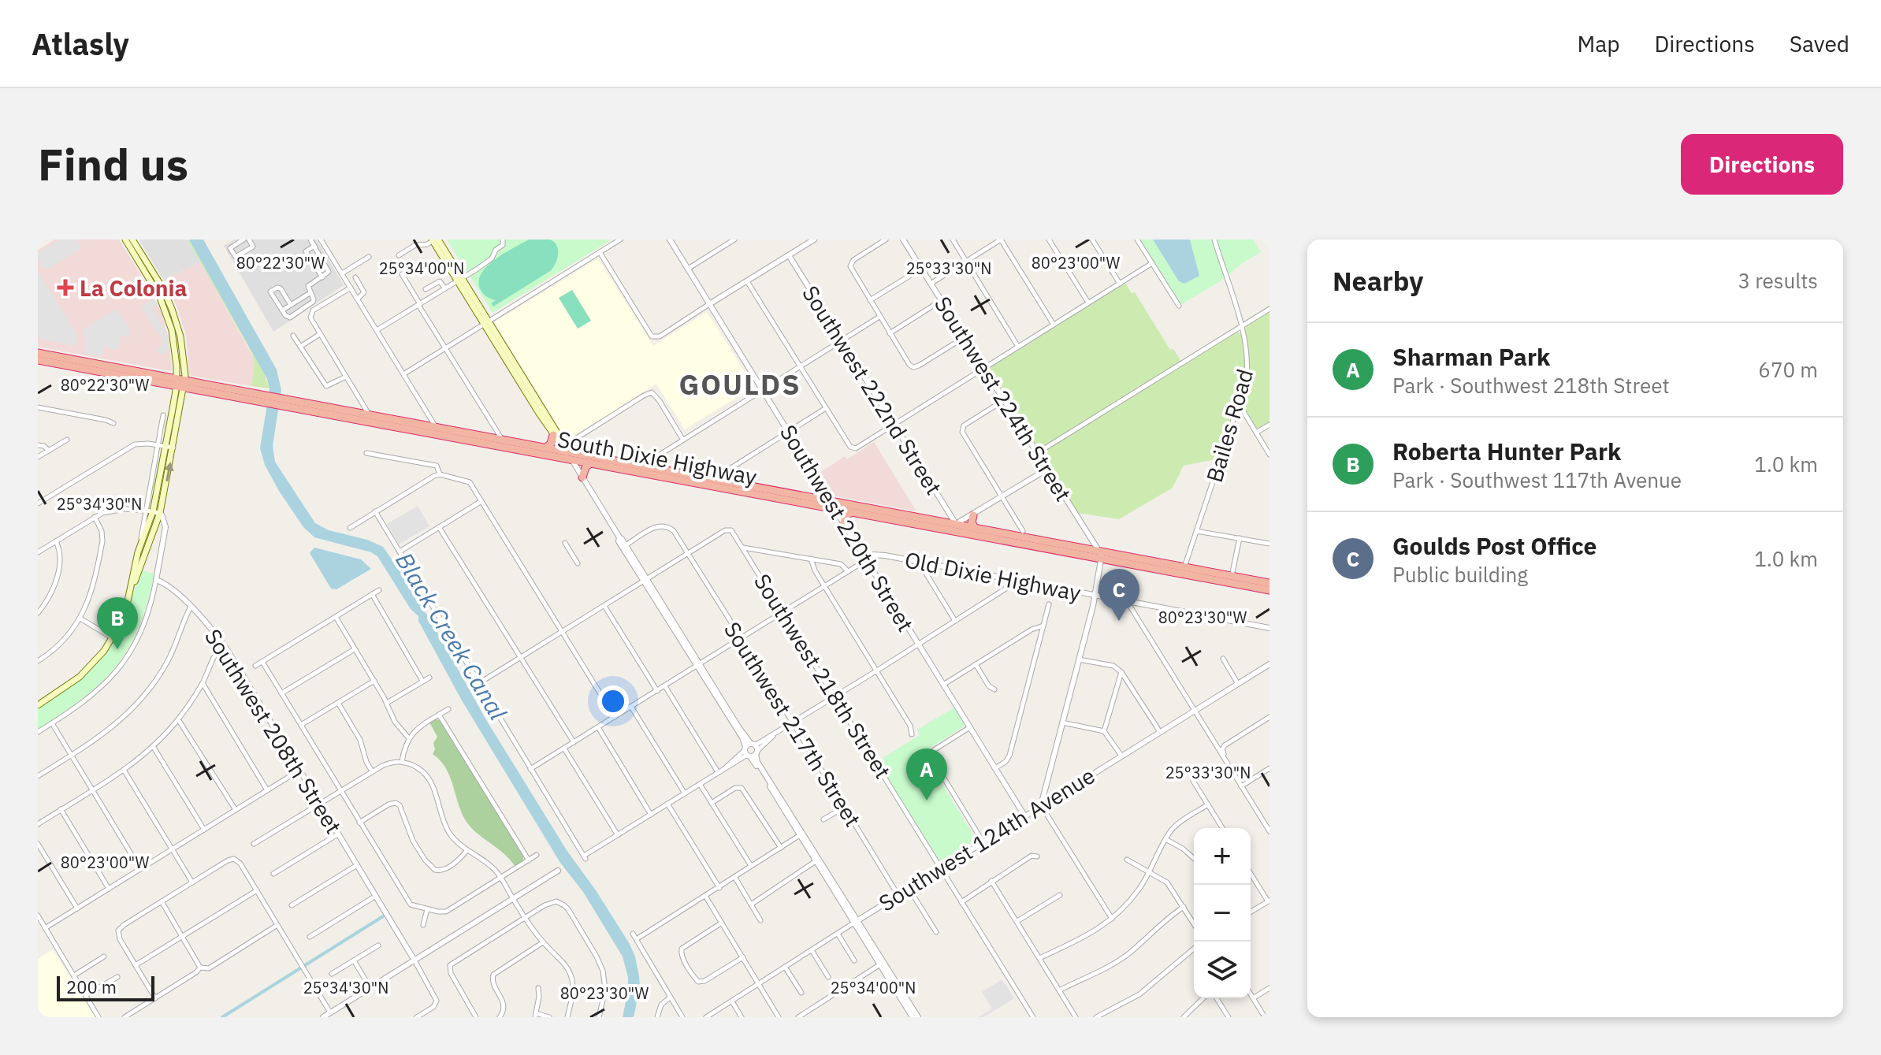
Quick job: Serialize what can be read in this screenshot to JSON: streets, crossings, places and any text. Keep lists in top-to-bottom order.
{
  "streets": {
    "highway": ["South Dixie Highway"],
    "street": [
      "Southwest 222nd Street",
      "Southwest 224th Street",
      "Bailes Road",
      "Southwest 220th Street",
      "Old Dixie Highway",
      "Southwest 218th Street",
      "Southwest 217th Street",
      "Southwest 208th Street",
      "Southwest 124th Avenue"
    ]
  },
  "crossings": [
    ["Southwest 222nd Street", "South Dixie Highway"],
    ["Southwest 224th Street", "South Dixie Highway"],
    ["Bailes Road", "South Dixie Highway"],
    ["South Dixie Highway", "Southwest 220th Street"],
    ["Southwest 220th Street", "Old Dixie Highway"],
    ["Southwest 220th Street", "Southwest 124th Avenue"],
    ["Southwest 218th Street", "Southwest 217th Street"],
    ["Southwest 218th Street", "Southwest 124th Avenue"],
    ["Southwest 217th Street", "Southwest 124th Avenue"]
  ],
  "districts": ["GOULDS"],
  "water": ["Black Creek Canal"],
  "places": {
    "health": ["La Colonia"]
  },
  "scale_bar": "200 m",
  "page": {
    "header": "Atlasly",
    "nav": ["Map", "Directions", "Saved"],
    "buttons": "Directions",
    "title": "Find us",
    "heading": ["Nearby", "3 results"],
    "list": [
      {
        "mark": "A",
        "name": "Sharman Park",
        "note": "Park · Southwest 218th Street",
        "value": "670 m"
      },
      {
        "mark": "B",
        "name": "Roberta Hunter Park",
        "note": "Park · Southwest 117th Avenue",
        "value": "1.0 km"
      },
      {
        "mark": "C",
        "name": "Goulds Post Office",
        "note": "Public building",
        "value": "1.0 km"
      }
    ],
    "pins": ["C", "B", "A"],
    "map_buttons": ["+", "−"],
    "scale": "200 m"
  },
  "coordinates": [
    "80°22'30\"W",
    "80°23'00\"W",
    "25°34'00\"N",
    "25°33'30\"N",
    "25°34'30\"N",
    "80°23'30\"W"
  ]
}
